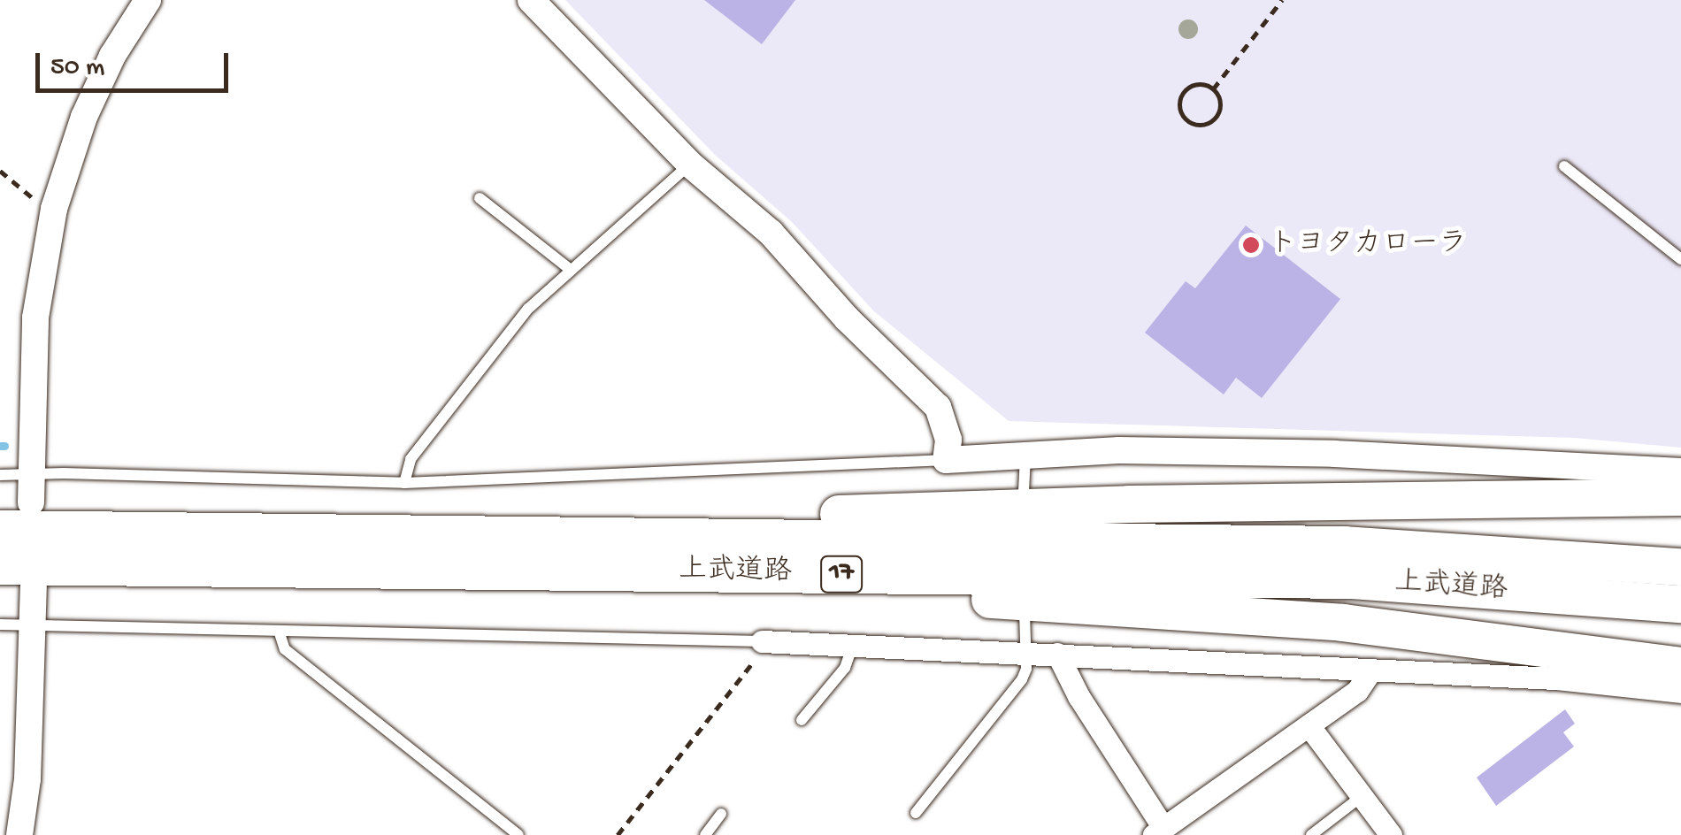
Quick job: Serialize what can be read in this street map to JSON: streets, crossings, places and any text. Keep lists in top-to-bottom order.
{
  "streets": {
    "highway": ["上武道路", "17"]
  },
  "places": ["トヨタカローラ"],
  "scale_bar": "50 m"
}
